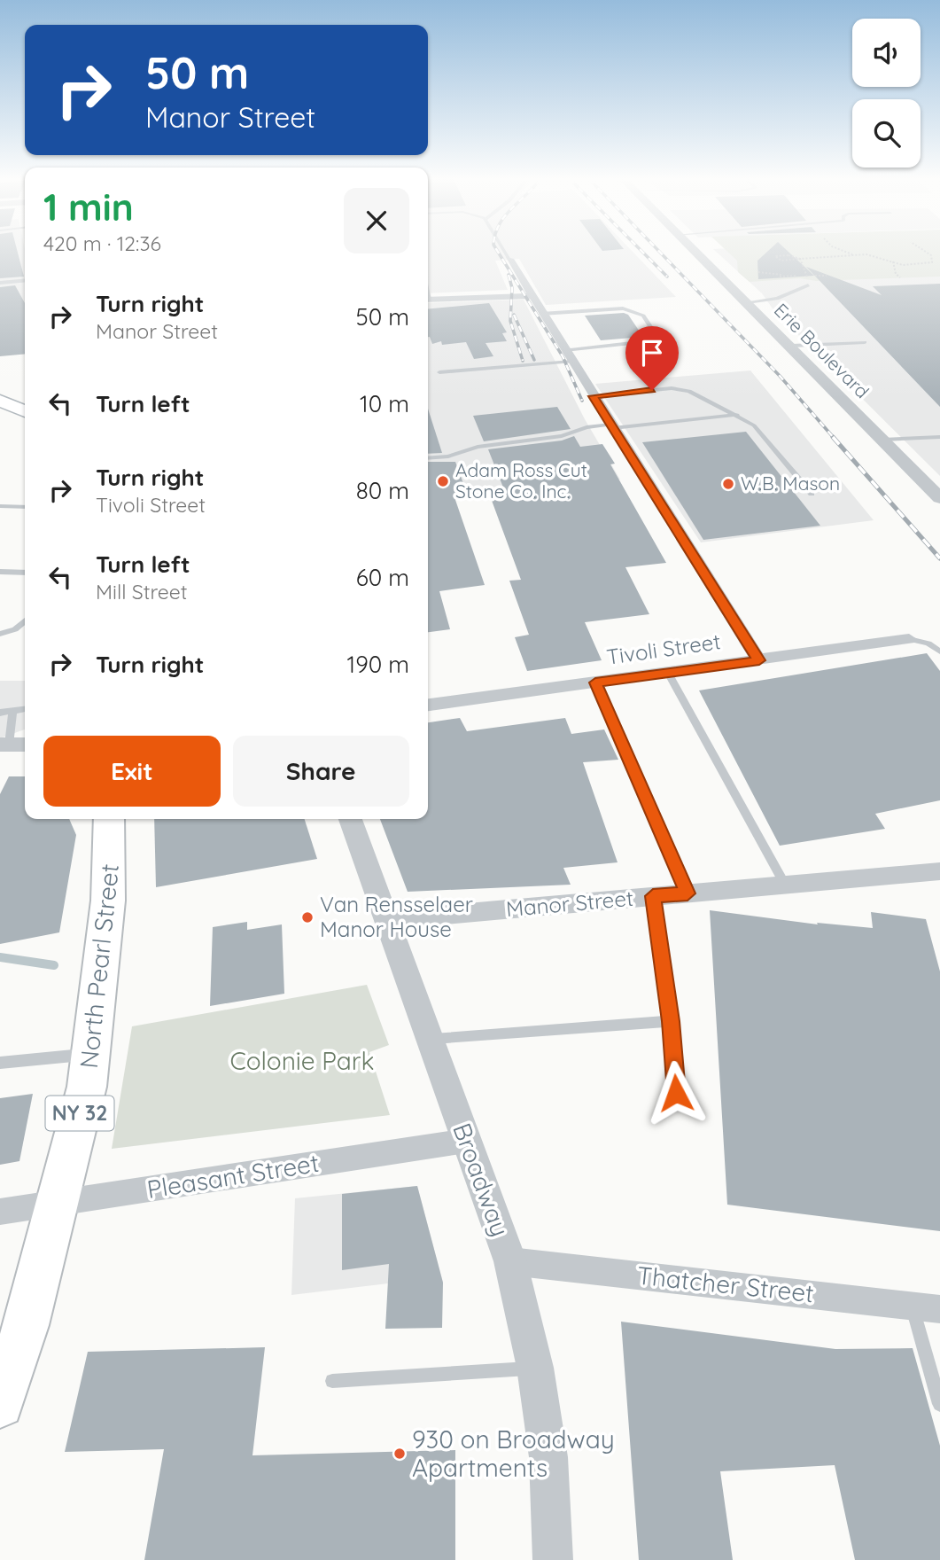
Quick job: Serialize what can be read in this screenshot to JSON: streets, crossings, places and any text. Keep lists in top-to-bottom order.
{
  "streets": {
    "main road": ["North Pearl Street", "NY 32"],
    "street": [
      "Erie Boulevard",
      "Tivoli Street",
      "Manor Street",
      "Pleasant Street",
      "Broadway",
      "Thatcher Street"
    ]
  },
  "crossings": [
    ["Manor Street", "Broadway"],
    ["North Pearl Street", "Pleasant Street"],
    ["Pleasant Street", "Broadway"],
    ["Broadway", "Thatcher Street"]
  ],
  "parks": ["Colonie Park"],
  "places": [
    "Adam Ross Cut Stone Co. Inc.",
    "W.B. Mason",
    "Van Rensselaer Manor House",
    "930 on Broadway Apartments"
  ],
  "page": {
    "turn": ["50 m", "Manor Street"],
    "heading": ["1 min", "420 m · 12:36"],
    "list": [
      {
        "name": "Turn right",
        "note": "Manor Street",
        "value": "50 m"
      },
      {
        "name": "Turn left",
        "value": "10 m"
      },
      {
        "name": "Turn right",
        "note": "Tivoli Street",
        "value": "80 m"
      },
      {
        "name": "Turn left",
        "note": "Mill Street",
        "value": "60 m"
      },
      {
        "name": "Turn right",
        "value": "190 m"
      }
    ],
    "buttons": ["Exit", "Share"]
  }
}
